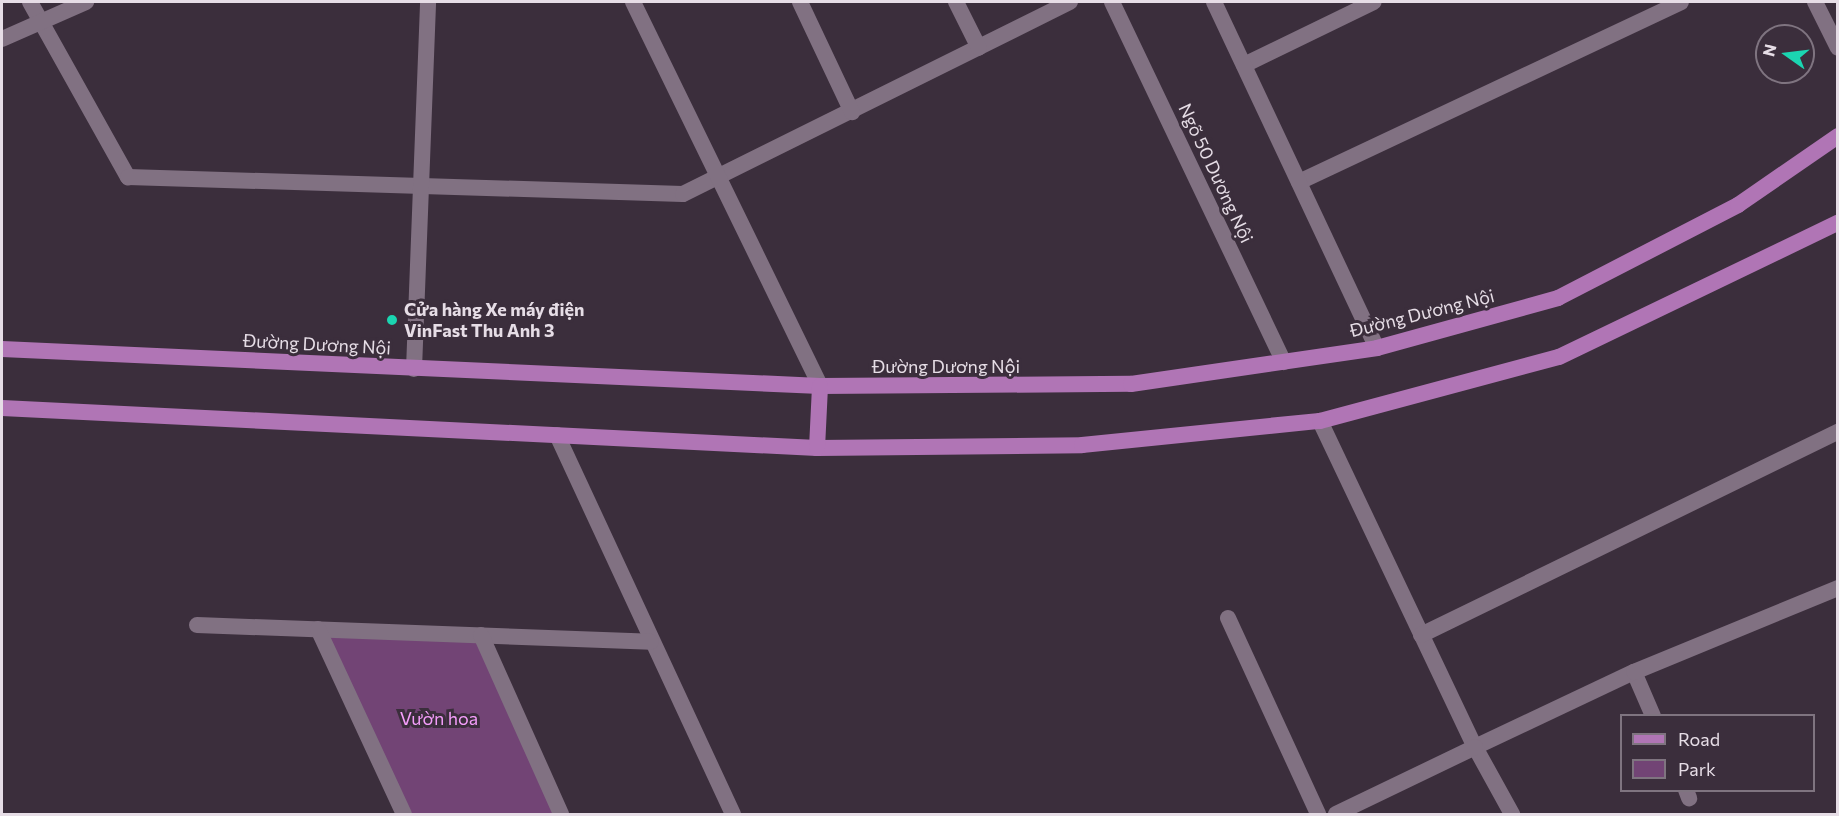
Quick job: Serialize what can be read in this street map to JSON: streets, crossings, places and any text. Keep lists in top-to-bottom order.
{
  "streets": {
    "main road": ["Đường Dương Nội"],
    "street": ["Ngõ 50 Dương Nội"]
  },
  "crossings": [
    ["Ngõ 50 Dương Nội", "Đường Dương Nội"]
  ],
  "parks": ["Vườn hoa"],
  "places": ["Cửa hàng Xe máy điện VinFast Thu Anh 3"],
  "legend": ["Road", "Park"],
  "north": "left"
}
